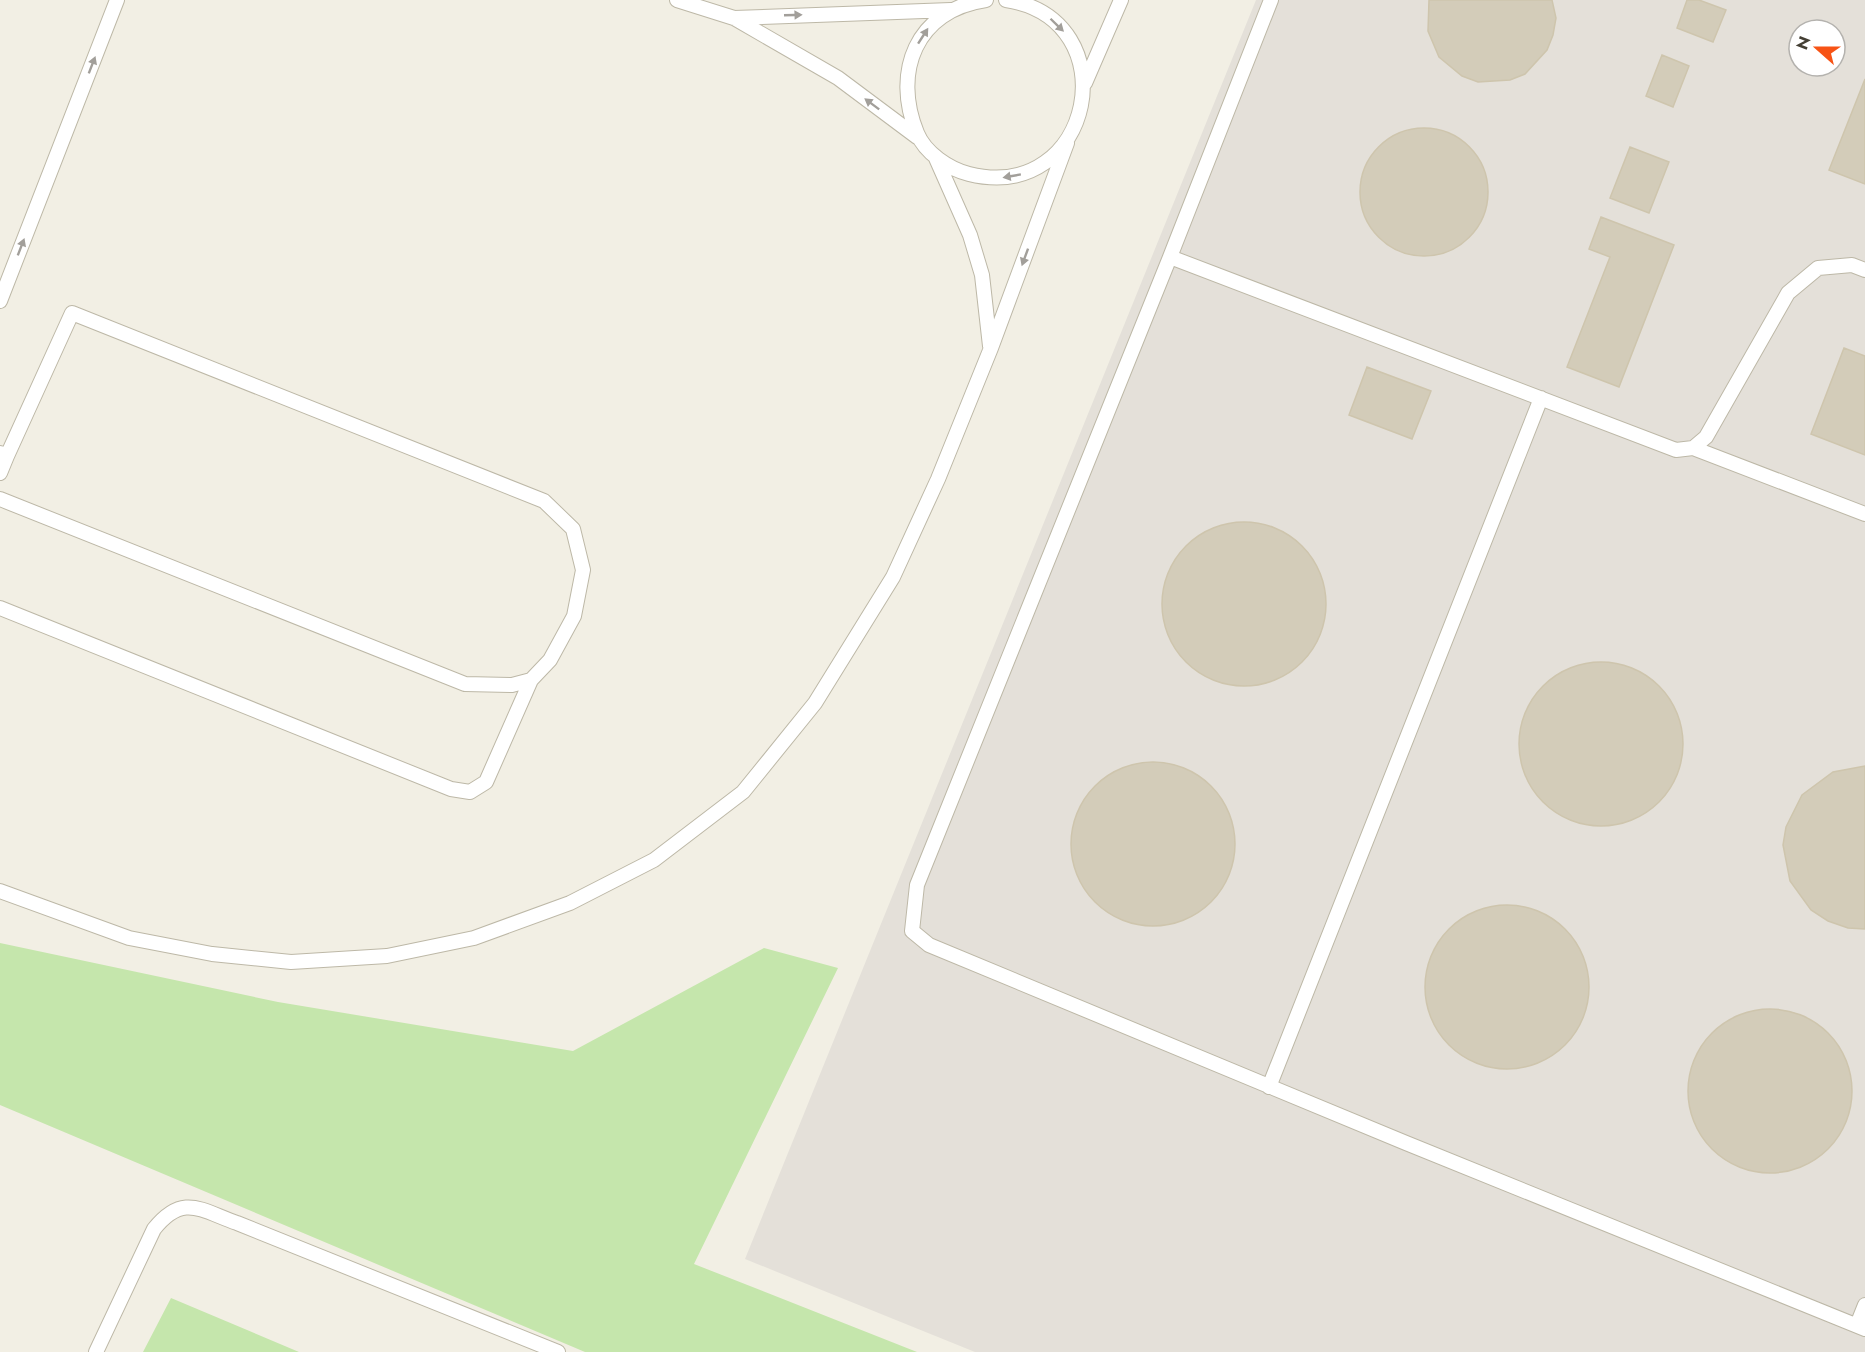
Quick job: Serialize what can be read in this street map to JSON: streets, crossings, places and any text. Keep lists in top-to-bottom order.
{
  "north": "left"
}
